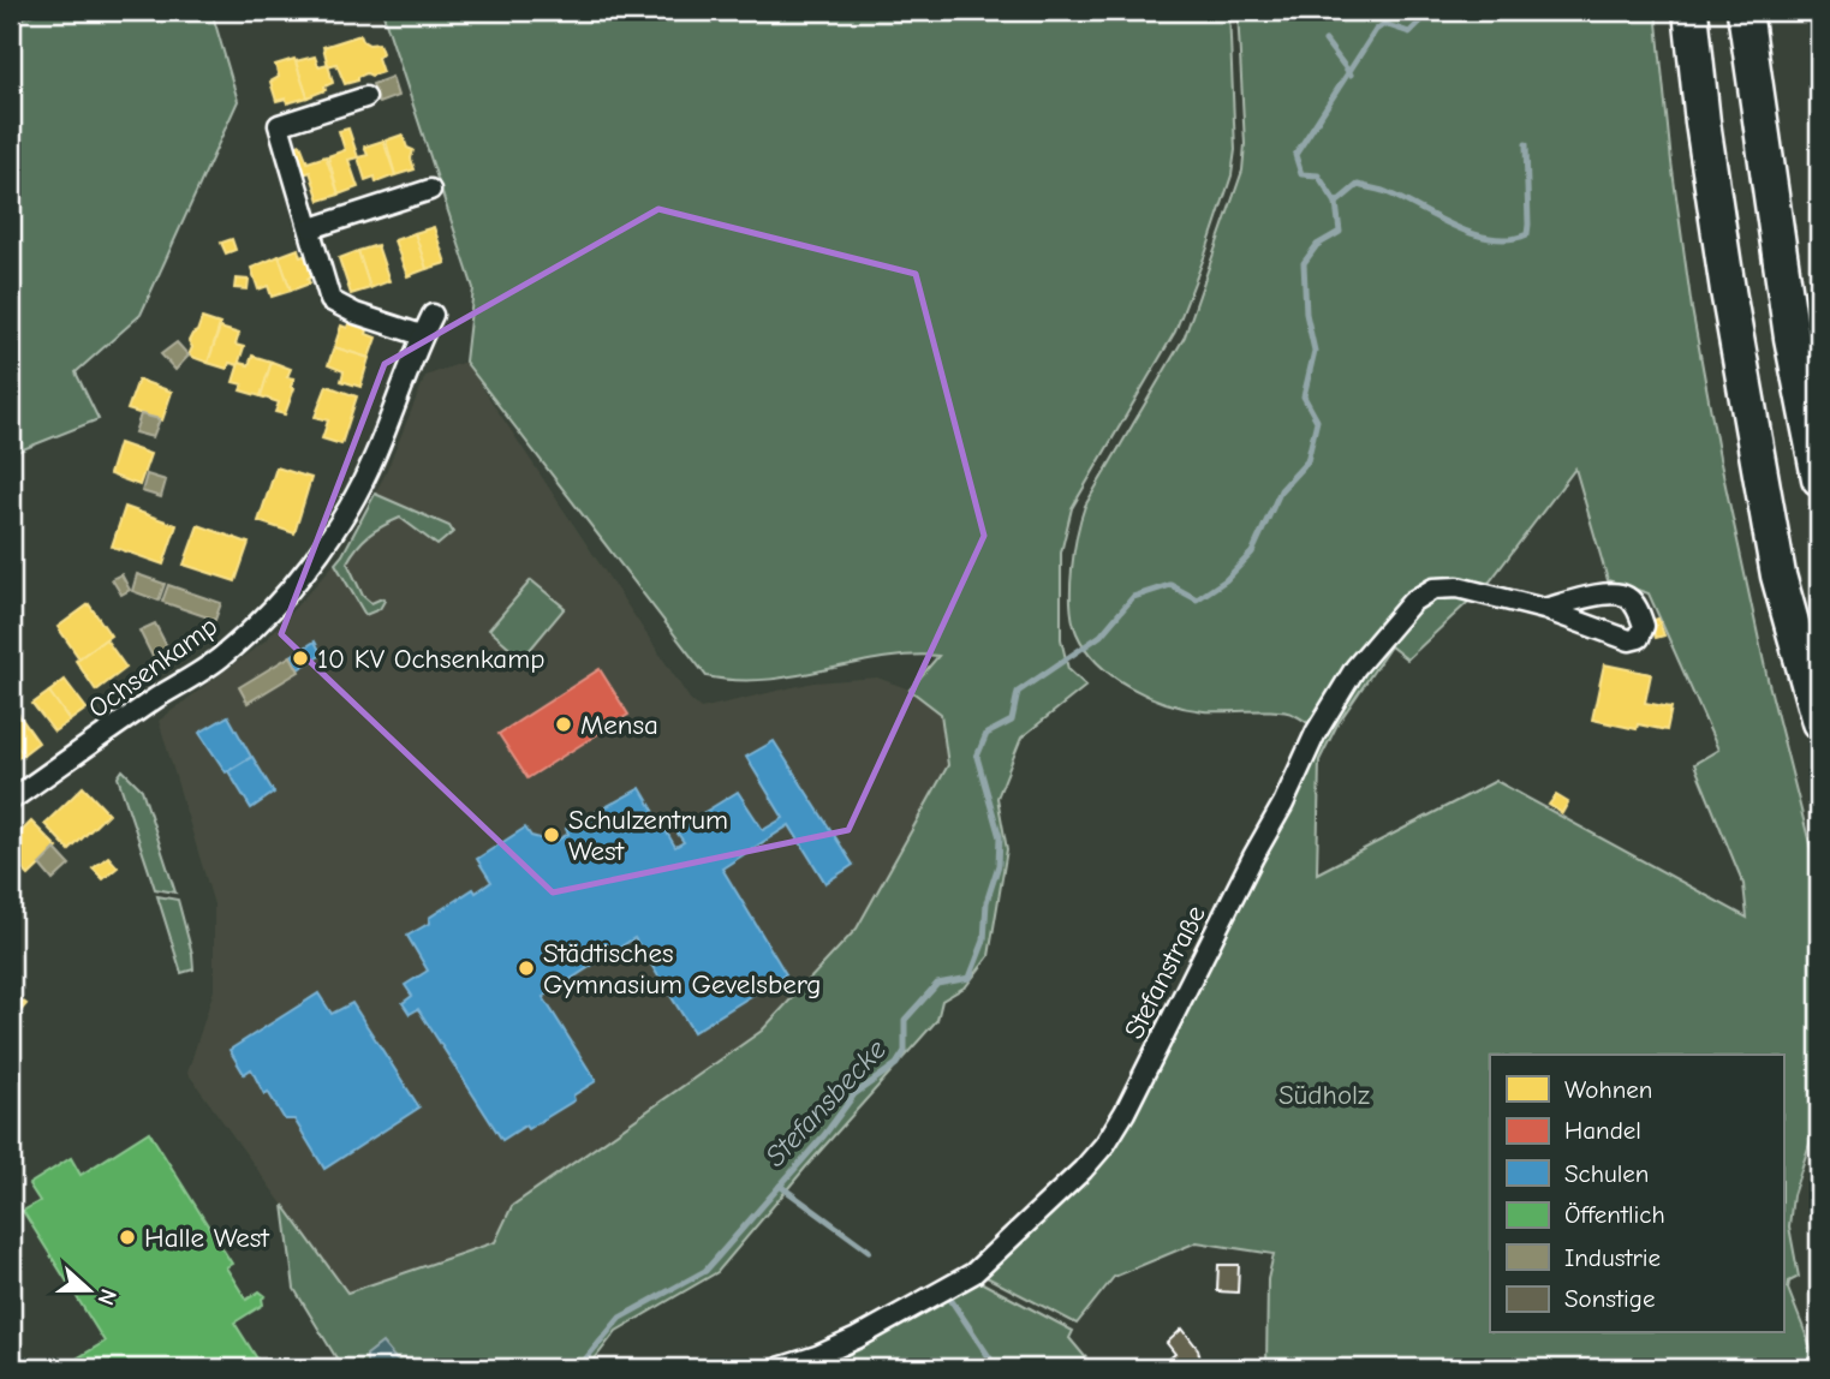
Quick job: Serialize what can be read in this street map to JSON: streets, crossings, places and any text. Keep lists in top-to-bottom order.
{
  "streets": {
    "street": ["Ochsenkamp", "Stefanstraße"]
  },
  "water": ["Stefansbecke"],
  "parks": ["Südholz"],
  "places": [
    "10 KV Ochsenkamp",
    "Mensa",
    "Schulzentrum West",
    "Städtisches Gymnasium Gevelsberg",
    "Halle West"
  ],
  "legend": [
    "Wohnen",
    "Handel",
    "Schulen",
    "Öffentlich",
    "Industrie",
    "Sonstige"
  ],
  "north": "right"
}
